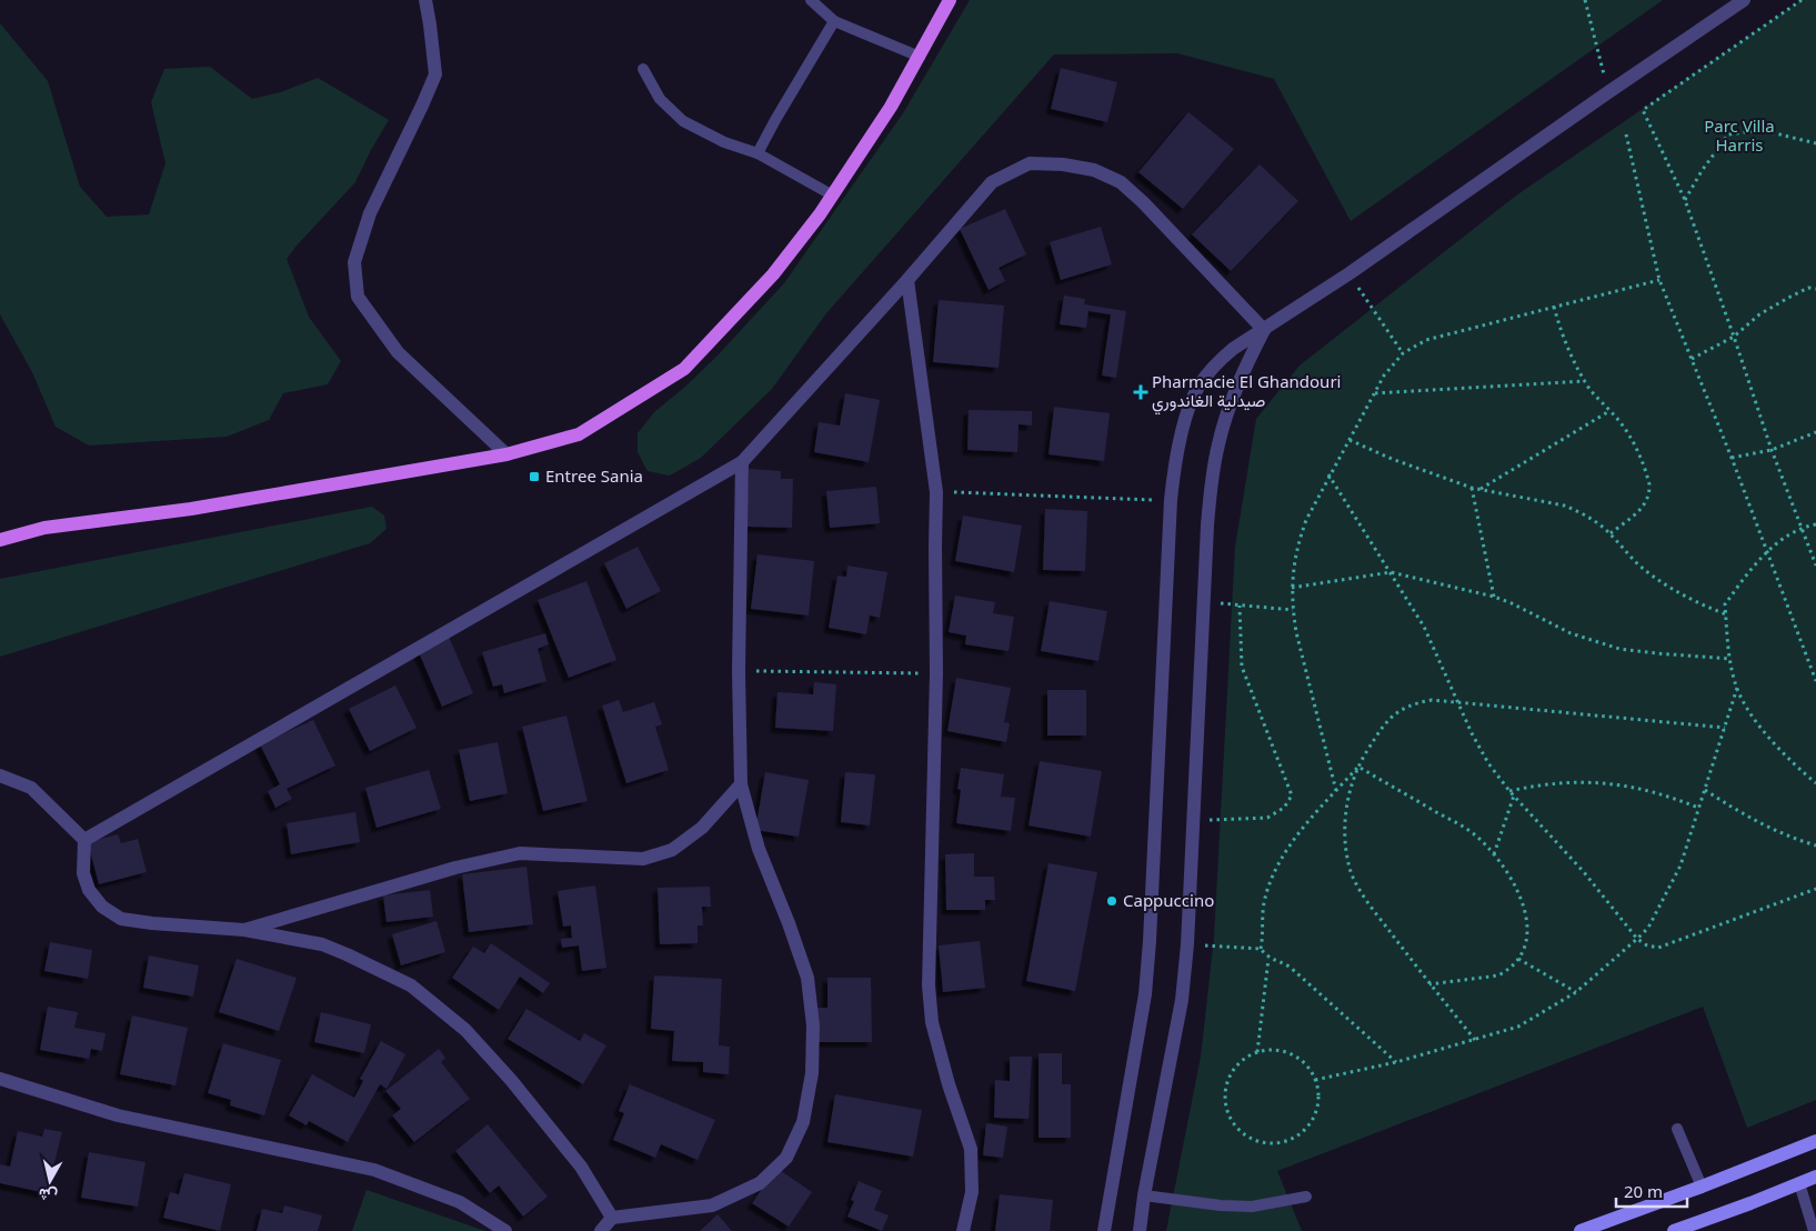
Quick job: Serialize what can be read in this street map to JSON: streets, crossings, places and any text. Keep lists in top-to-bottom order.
{
  "parks": ["Parc Villa Harris"],
  "places": {
    "health": ["Pharmacie El Ghandouri صيدلية الغاندوري"],
    "transit": ["Entree Sania"],
    "other": ["Cappuccino"]
  },
  "scale_bar": "20 m",
  "north": "bottom"
}
